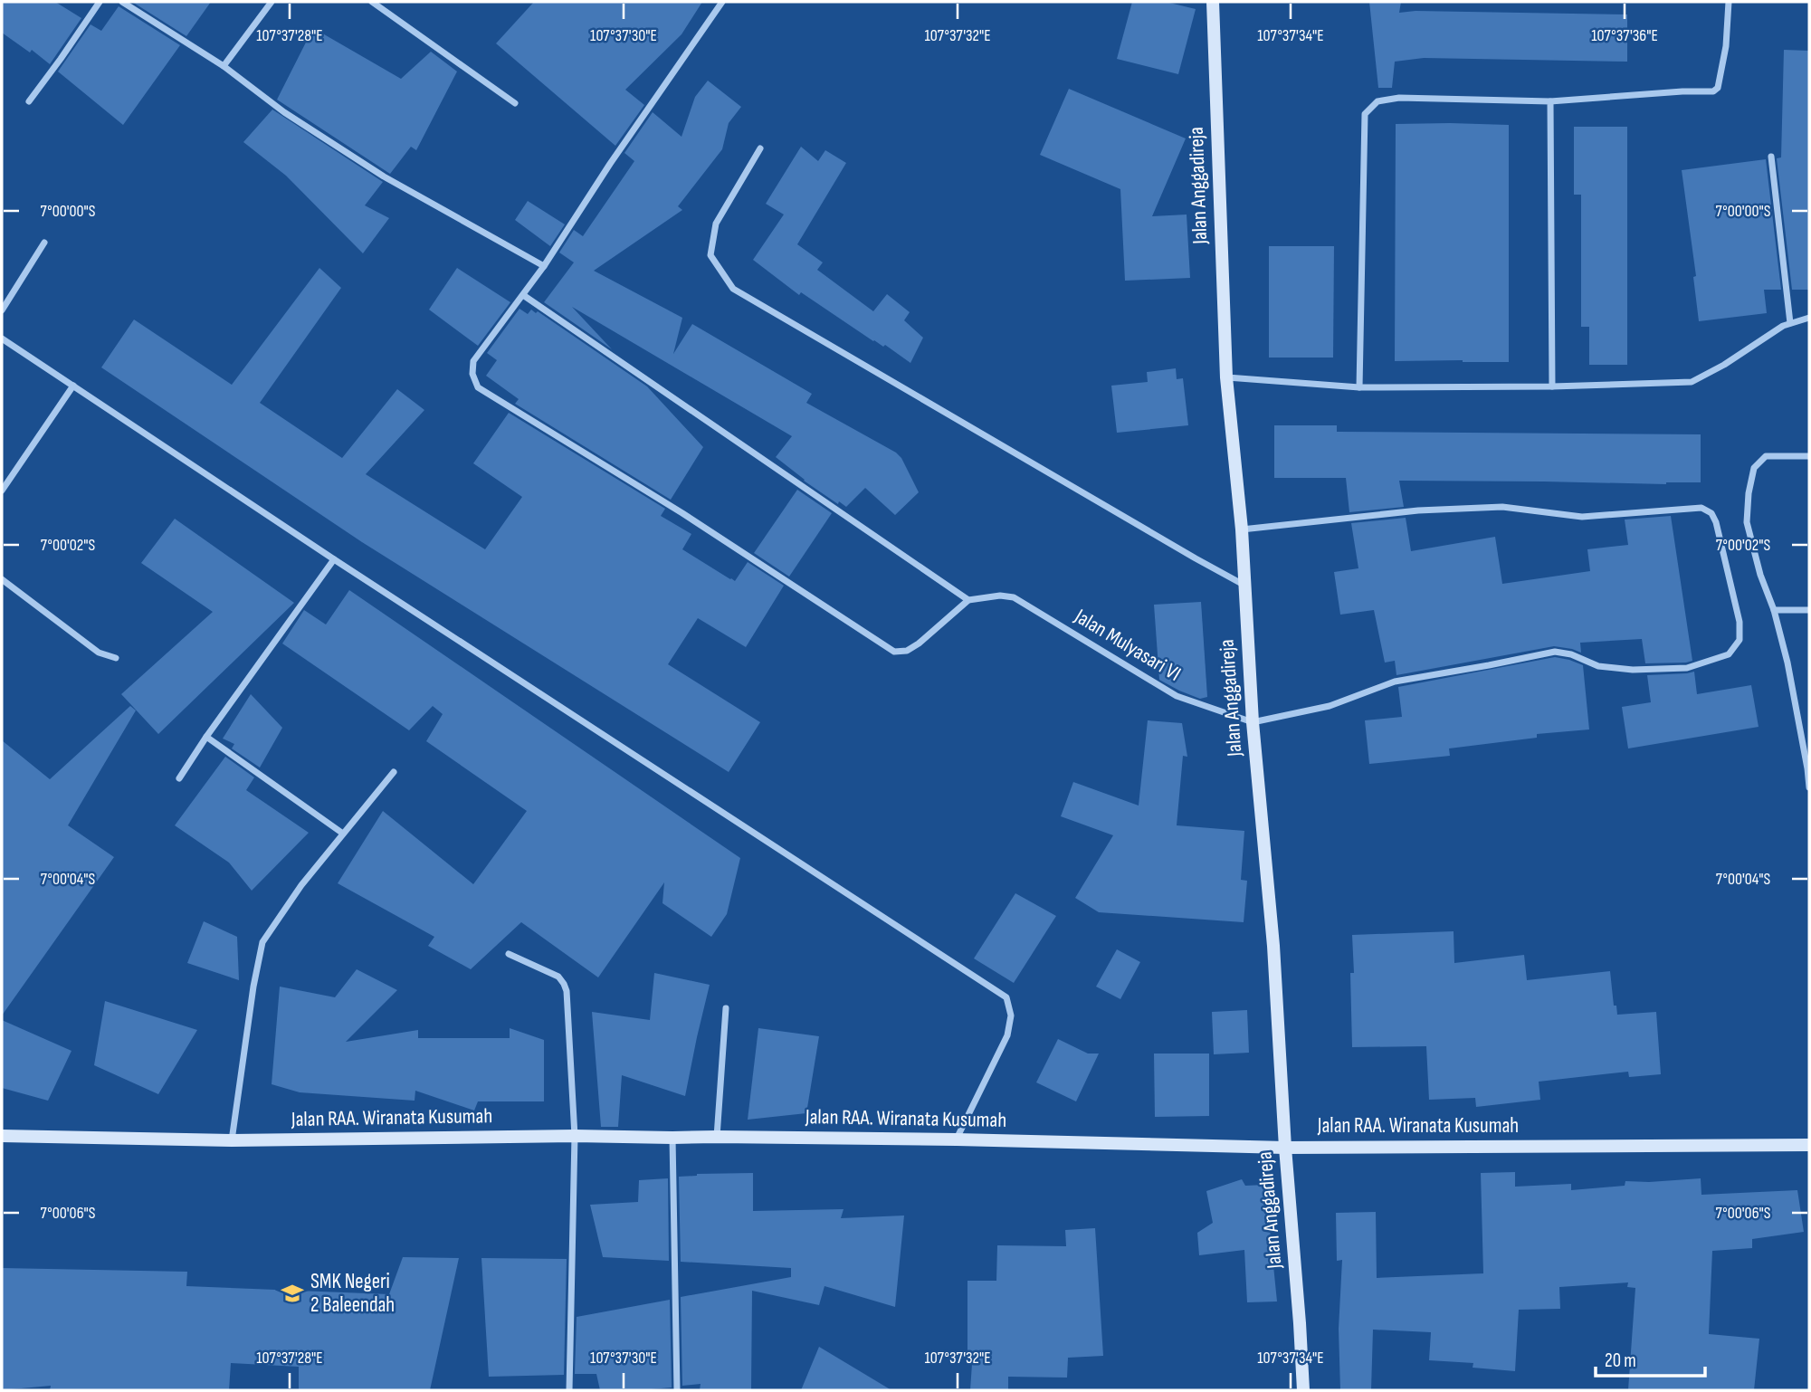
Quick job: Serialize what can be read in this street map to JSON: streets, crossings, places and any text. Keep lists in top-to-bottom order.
{
  "streets": {
    "main road": ["Jalan Anggadireja", "Jalan RAA. Wiranata Kusumah"],
    "street": ["Jalan Mulyasari VI"]
  },
  "crossings": [
    ["Jalan Anggadireja", "Jalan Mulyasari VI"],
    ["Jalan Anggadireja", "Jalan RAA. Wiranata Kusumah"]
  ],
  "places": {
    "school or university": ["SMK Negeri 2 Baleendah"]
  },
  "scale_bar": "20 m",
  "coordinates": [
    "107°37'28\"E",
    "107°37'30\"E",
    "107°37'32\"E",
    "107°37'34\"E",
    "107°37'36\"E",
    "7°00'00\"S",
    "7°00'02\"S",
    "7°00'04\"S",
    "7°00'06\"S"
  ]
}
